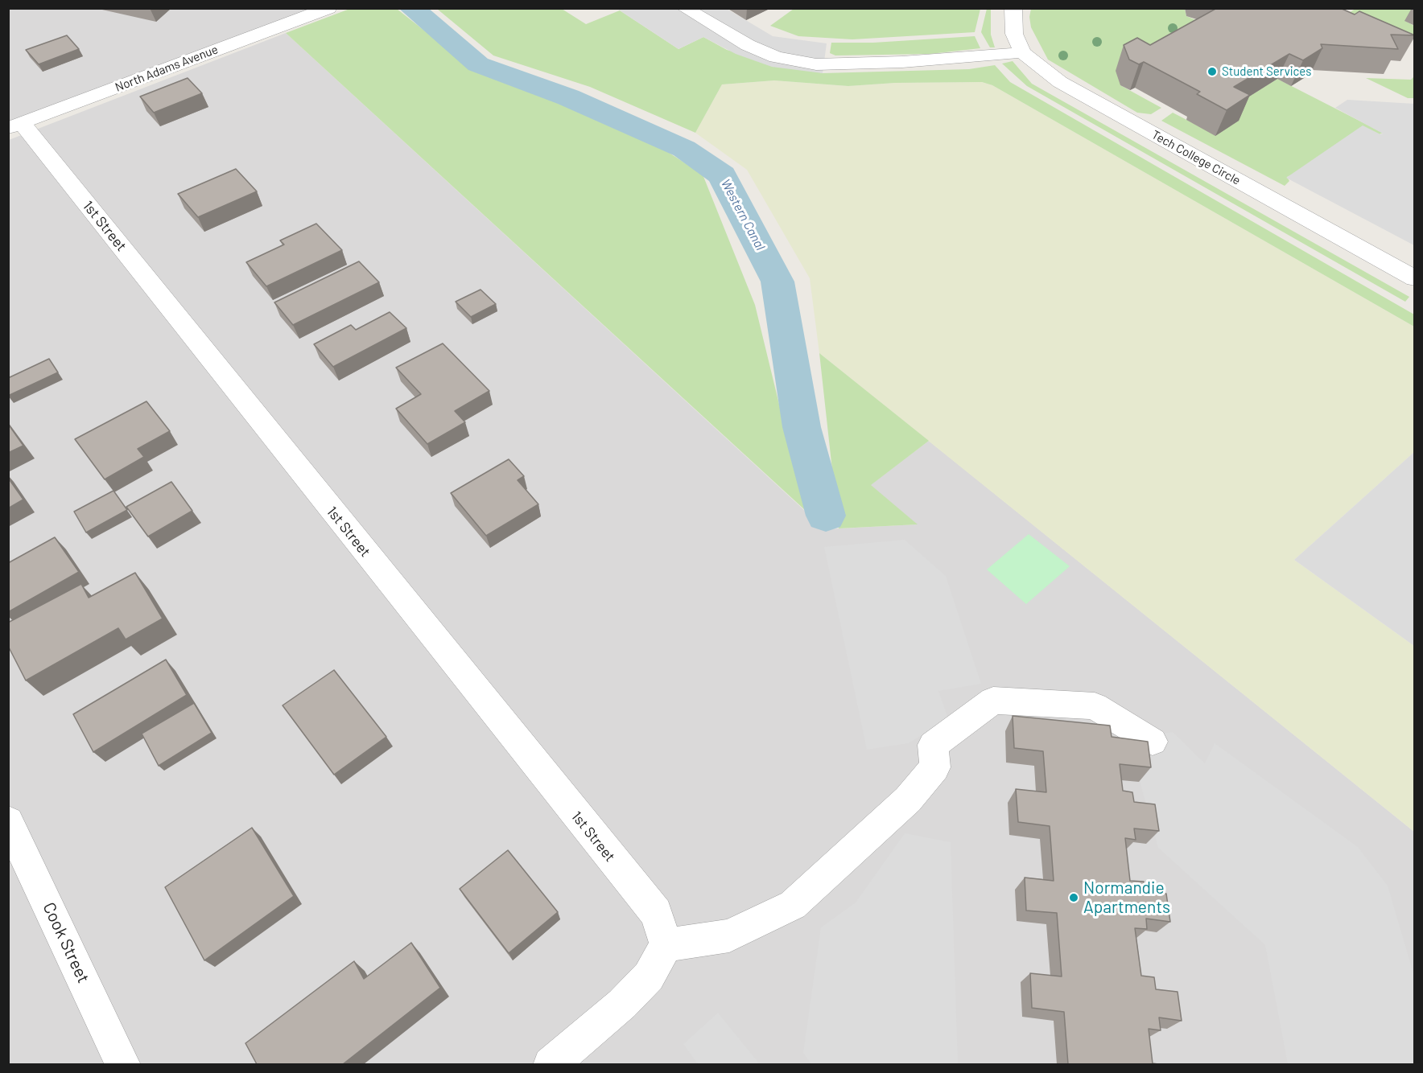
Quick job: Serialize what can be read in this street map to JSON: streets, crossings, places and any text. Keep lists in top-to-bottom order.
{
  "streets": {
    "street": [
      "North Adams Avenue",
      "Tech College Circle",
      "1st Street",
      "Cook Street"
    ]
  },
  "crossings": [
    ["North Adams Avenue", "1st Street"]
  ],
  "water": ["Western Canal"],
  "places": ["Student Services", "Normandie Apartments"]
}
